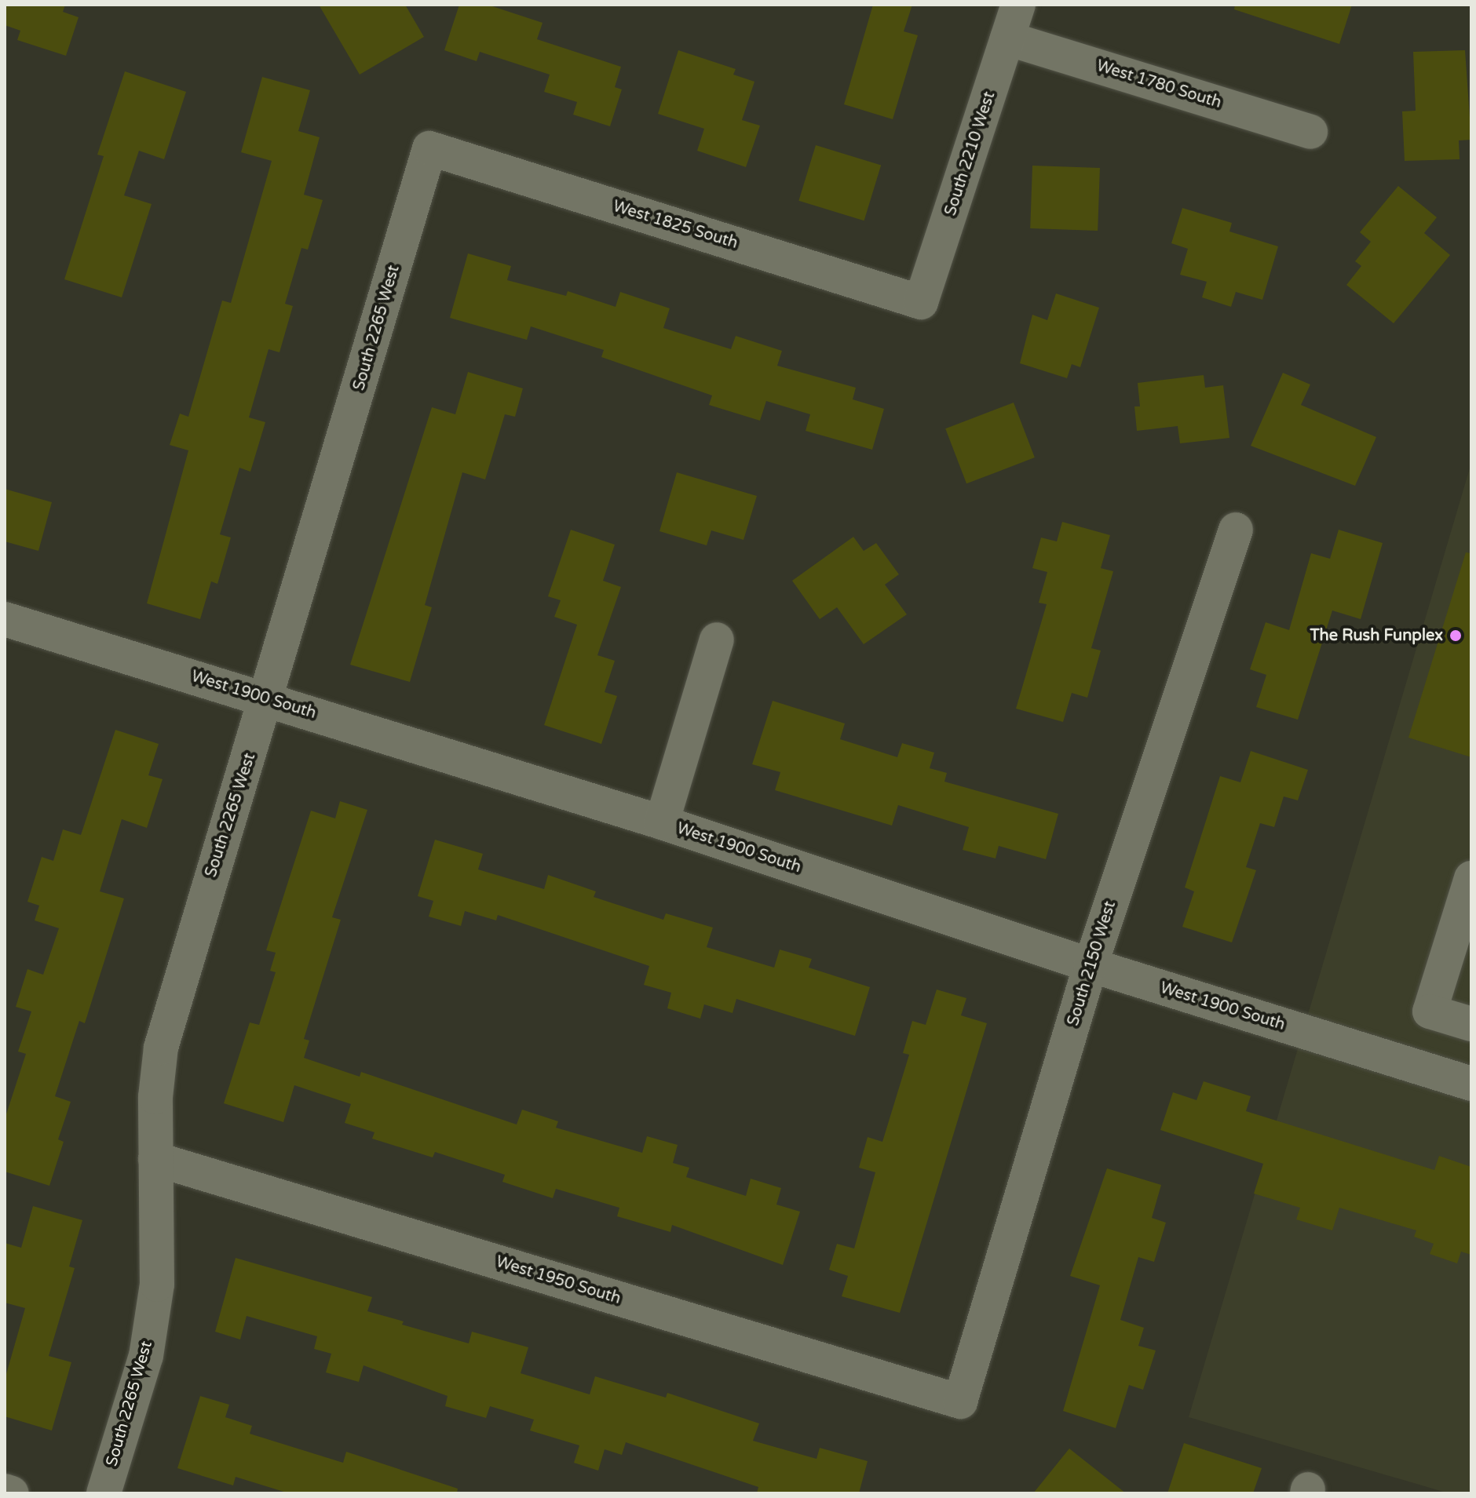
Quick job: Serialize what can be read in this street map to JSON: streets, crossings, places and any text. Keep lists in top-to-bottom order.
{
  "streets": {
    "street": [
      "West 1780 South",
      "South 2210 West",
      "West 1825 South",
      "South 2265 West",
      "West 1900 South",
      "South 2150 West",
      "West 1950 South"
    ]
  },
  "crossings": [
    ["West 1780 South", "South 2210 West"],
    ["South 2210 West", "West 1825 South"],
    ["West 1825 South", "South 2265 West"],
    ["South 2265 West", "West 1900 South"],
    ["South 2265 West", "West 1950 South"],
    ["West 1900 South", "South 2150 West"],
    ["South 2150 West", "West 1950 South"]
  ],
  "places": ["The Rush Funplex"]
}
